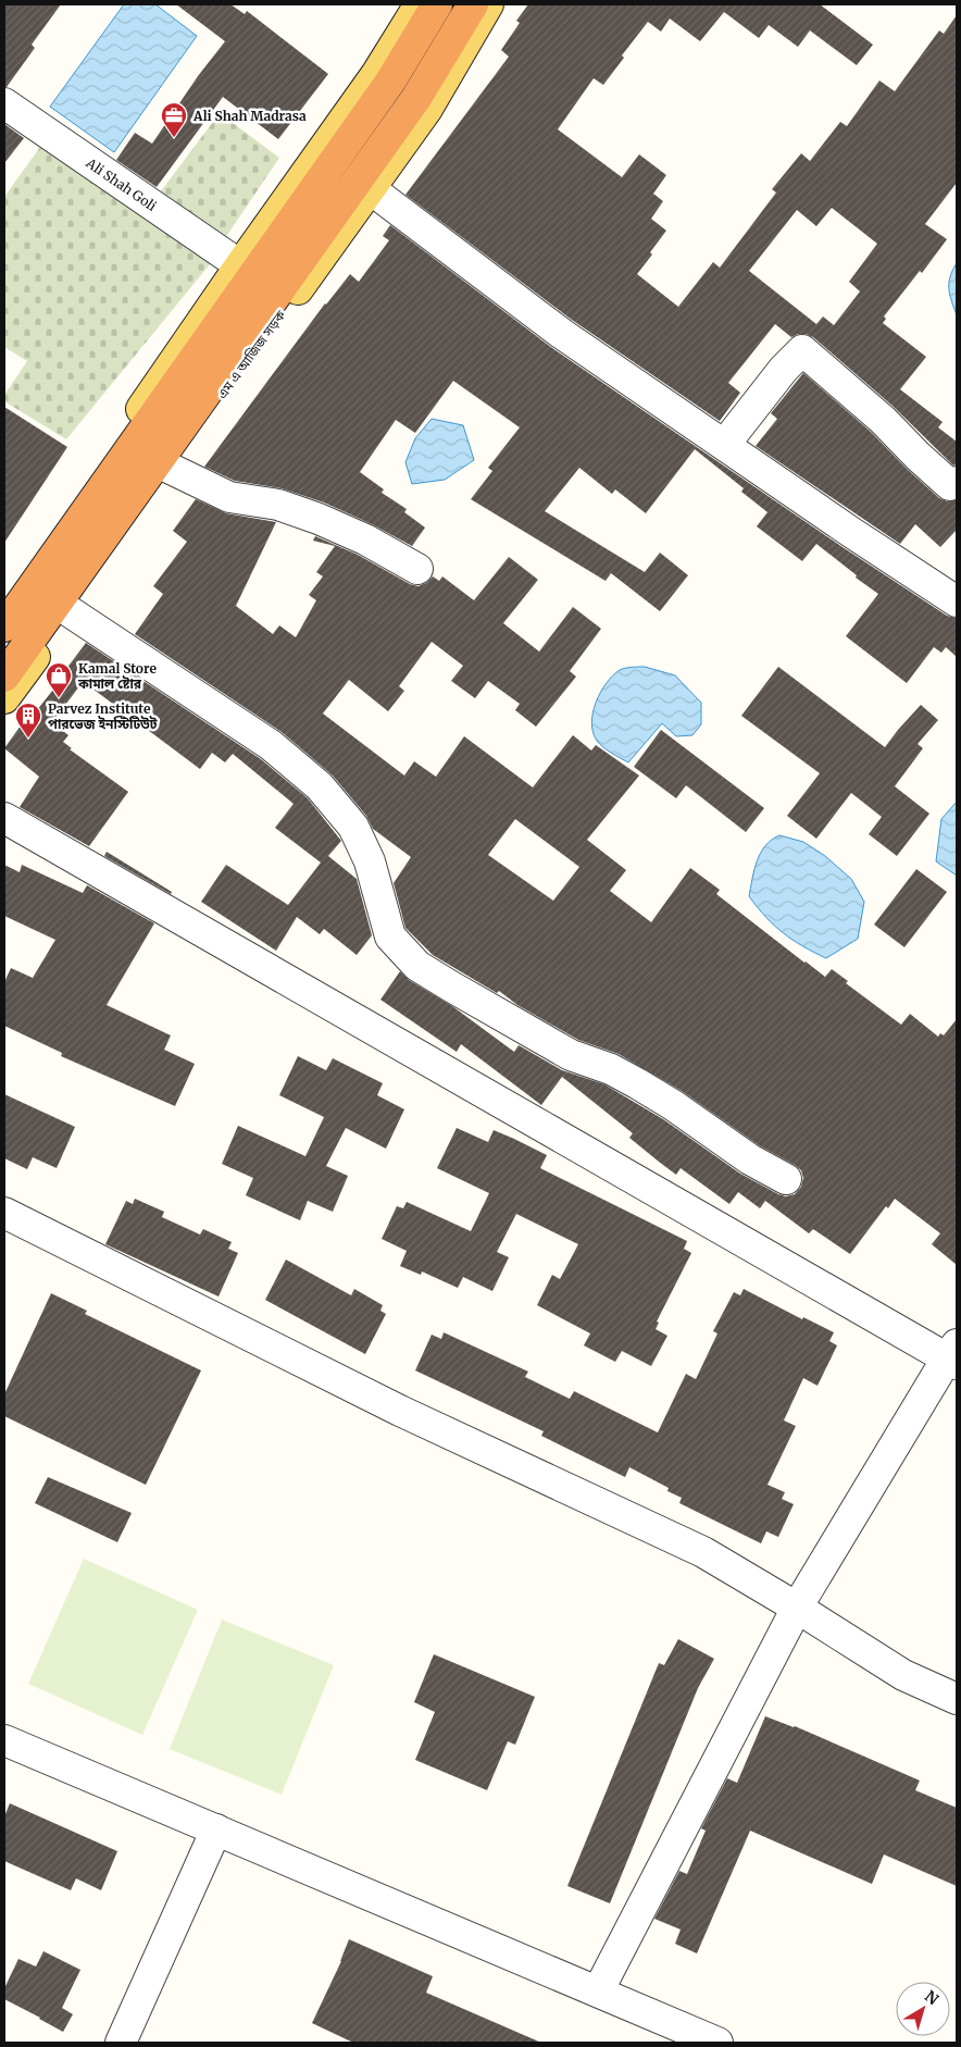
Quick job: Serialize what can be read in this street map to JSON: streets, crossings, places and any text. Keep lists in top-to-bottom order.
{
  "streets": {
    "main road": ["এম এ আজিজ সড়ক"],
    "street": ["Ali Shah Goli"]
  },
  "places": {
    "office": ["Ali Shah Madrasa"],
    "shop": ["Kamal Store কামাল ষ্টোর"],
    "building": ["Parvez Institute পারভেজ ইনস্টিটিউট"]
  },
  "north": "top right"
}
